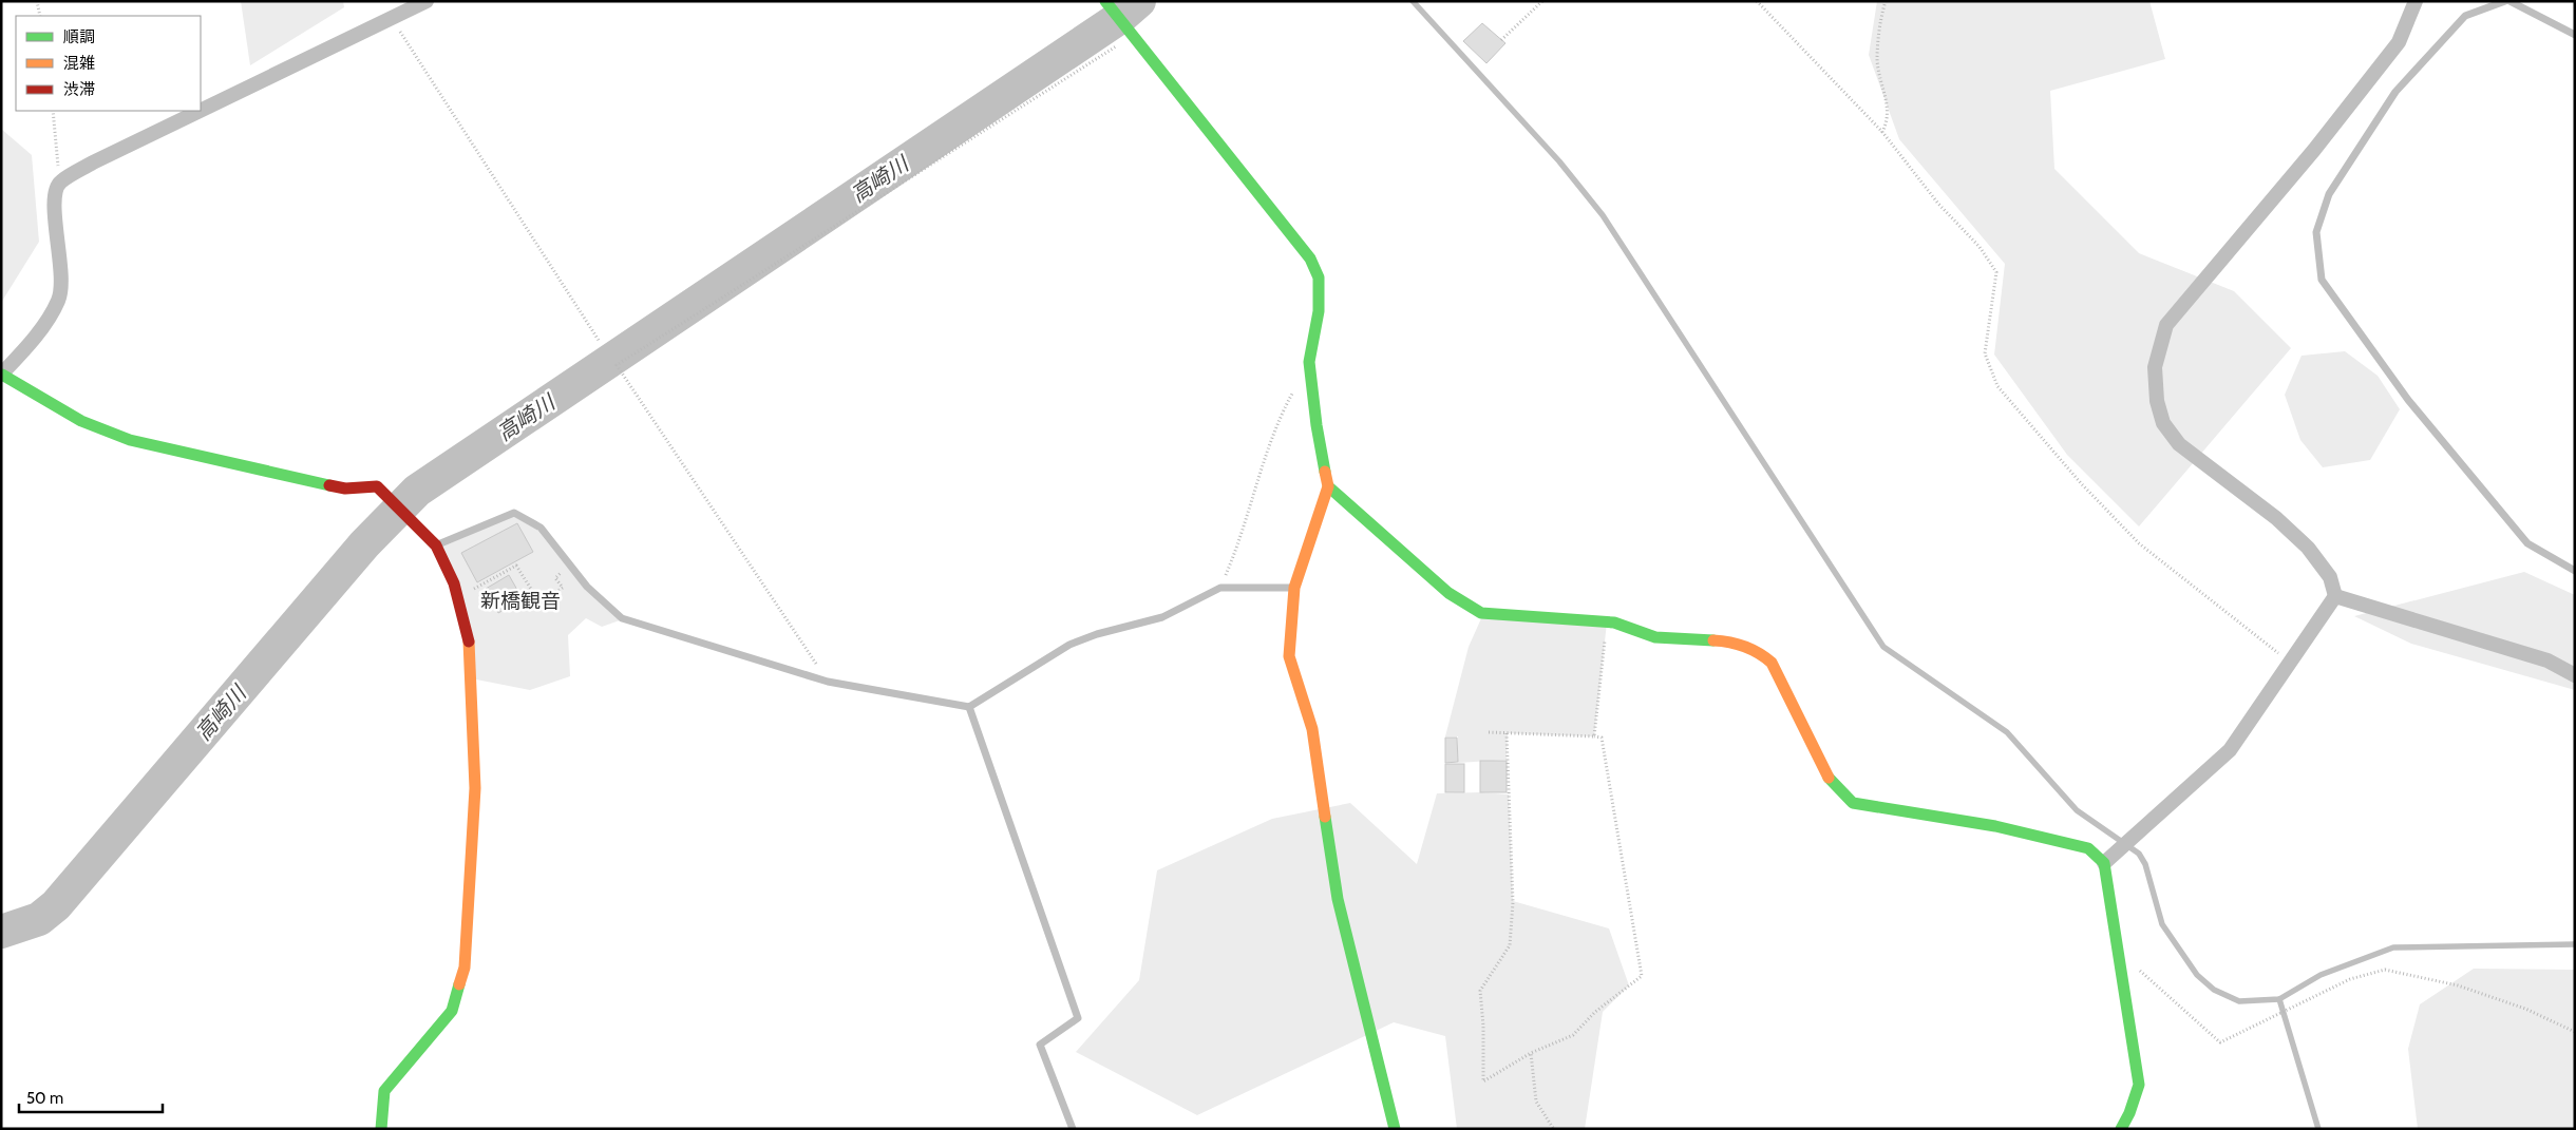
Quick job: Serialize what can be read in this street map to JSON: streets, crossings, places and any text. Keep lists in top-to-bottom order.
{
  "water": ["高崎川"],
  "parks": ["新橋観音"],
  "legend": ["順調", "混雑", "渋滞"],
  "scale_bar": "50 m"
}
